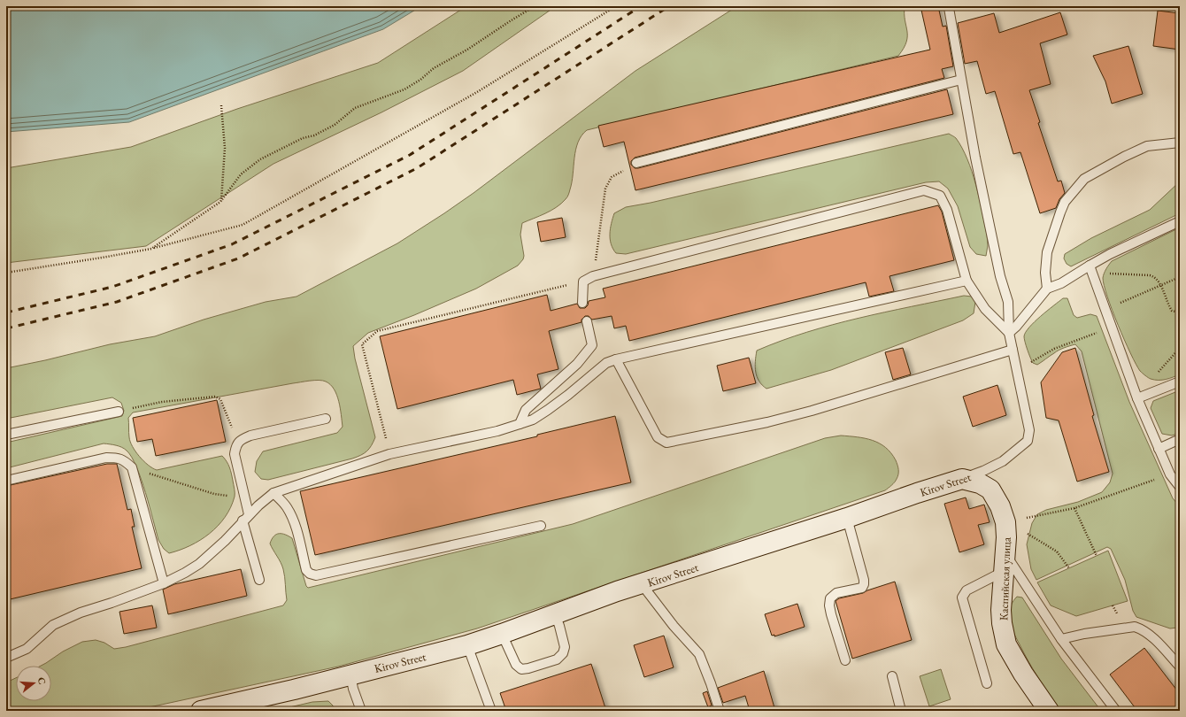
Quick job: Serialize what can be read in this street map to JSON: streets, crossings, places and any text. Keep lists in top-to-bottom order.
{
  "streets": {
    "street": ["Kirov Street", "Каспийская улица"]
  },
  "crossings": [
    ["Kirov Street", "Каспийская улица"]
  ],
  "north": "right"
}
